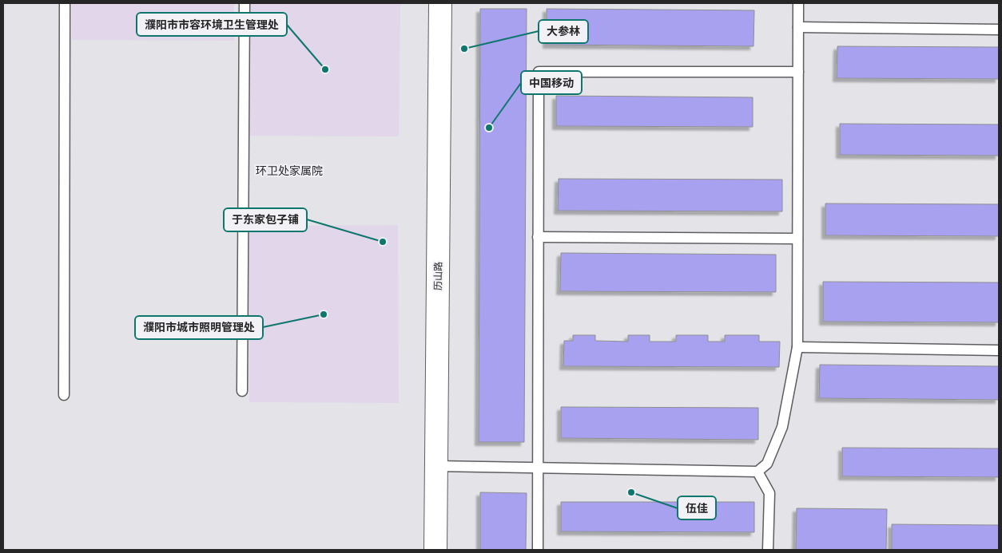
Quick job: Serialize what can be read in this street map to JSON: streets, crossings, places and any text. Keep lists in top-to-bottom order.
{
  "streets": {
    "street": ["历山路"]
  },
  "districts": ["环卫处家属院"],
  "places": [
    "大参林",
    "濮阳市市容环境卫生管理处",
    "中国移动",
    "于东家包子铺",
    "濮阳市城市照明管理处",
    "伍佳"
  ]
}
